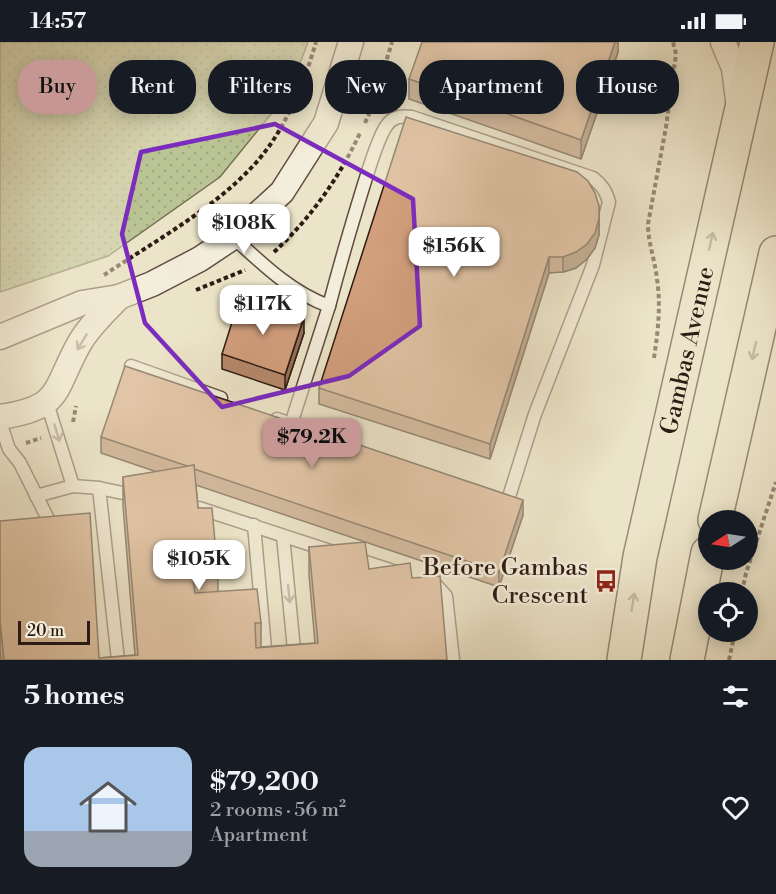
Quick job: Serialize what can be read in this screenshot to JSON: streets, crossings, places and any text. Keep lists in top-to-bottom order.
{
  "streets": {
    "main road": ["Gambas Avenue"]
  },
  "places": {
    "bus stop": ["Before Gambas Crescent"]
  },
  "scale_bar": "20 m",
  "north": "left",
  "page": {
    "status": "14:57",
    "chip": [
      "Buy",
      "Rent",
      "Filters",
      "New",
      "Apartment",
      "House"
    ],
    "price": [
      "$108K",
      "$156K",
      "$117K",
      "$79.2K",
      "$105K"
    ],
    "scale": "20 m",
    "heading": "5 homes",
    "list": [
      {
        "name": "$79,200",
        "note": "2 rooms · 56 m² · Apartment"
      }
    ]
  }
}
